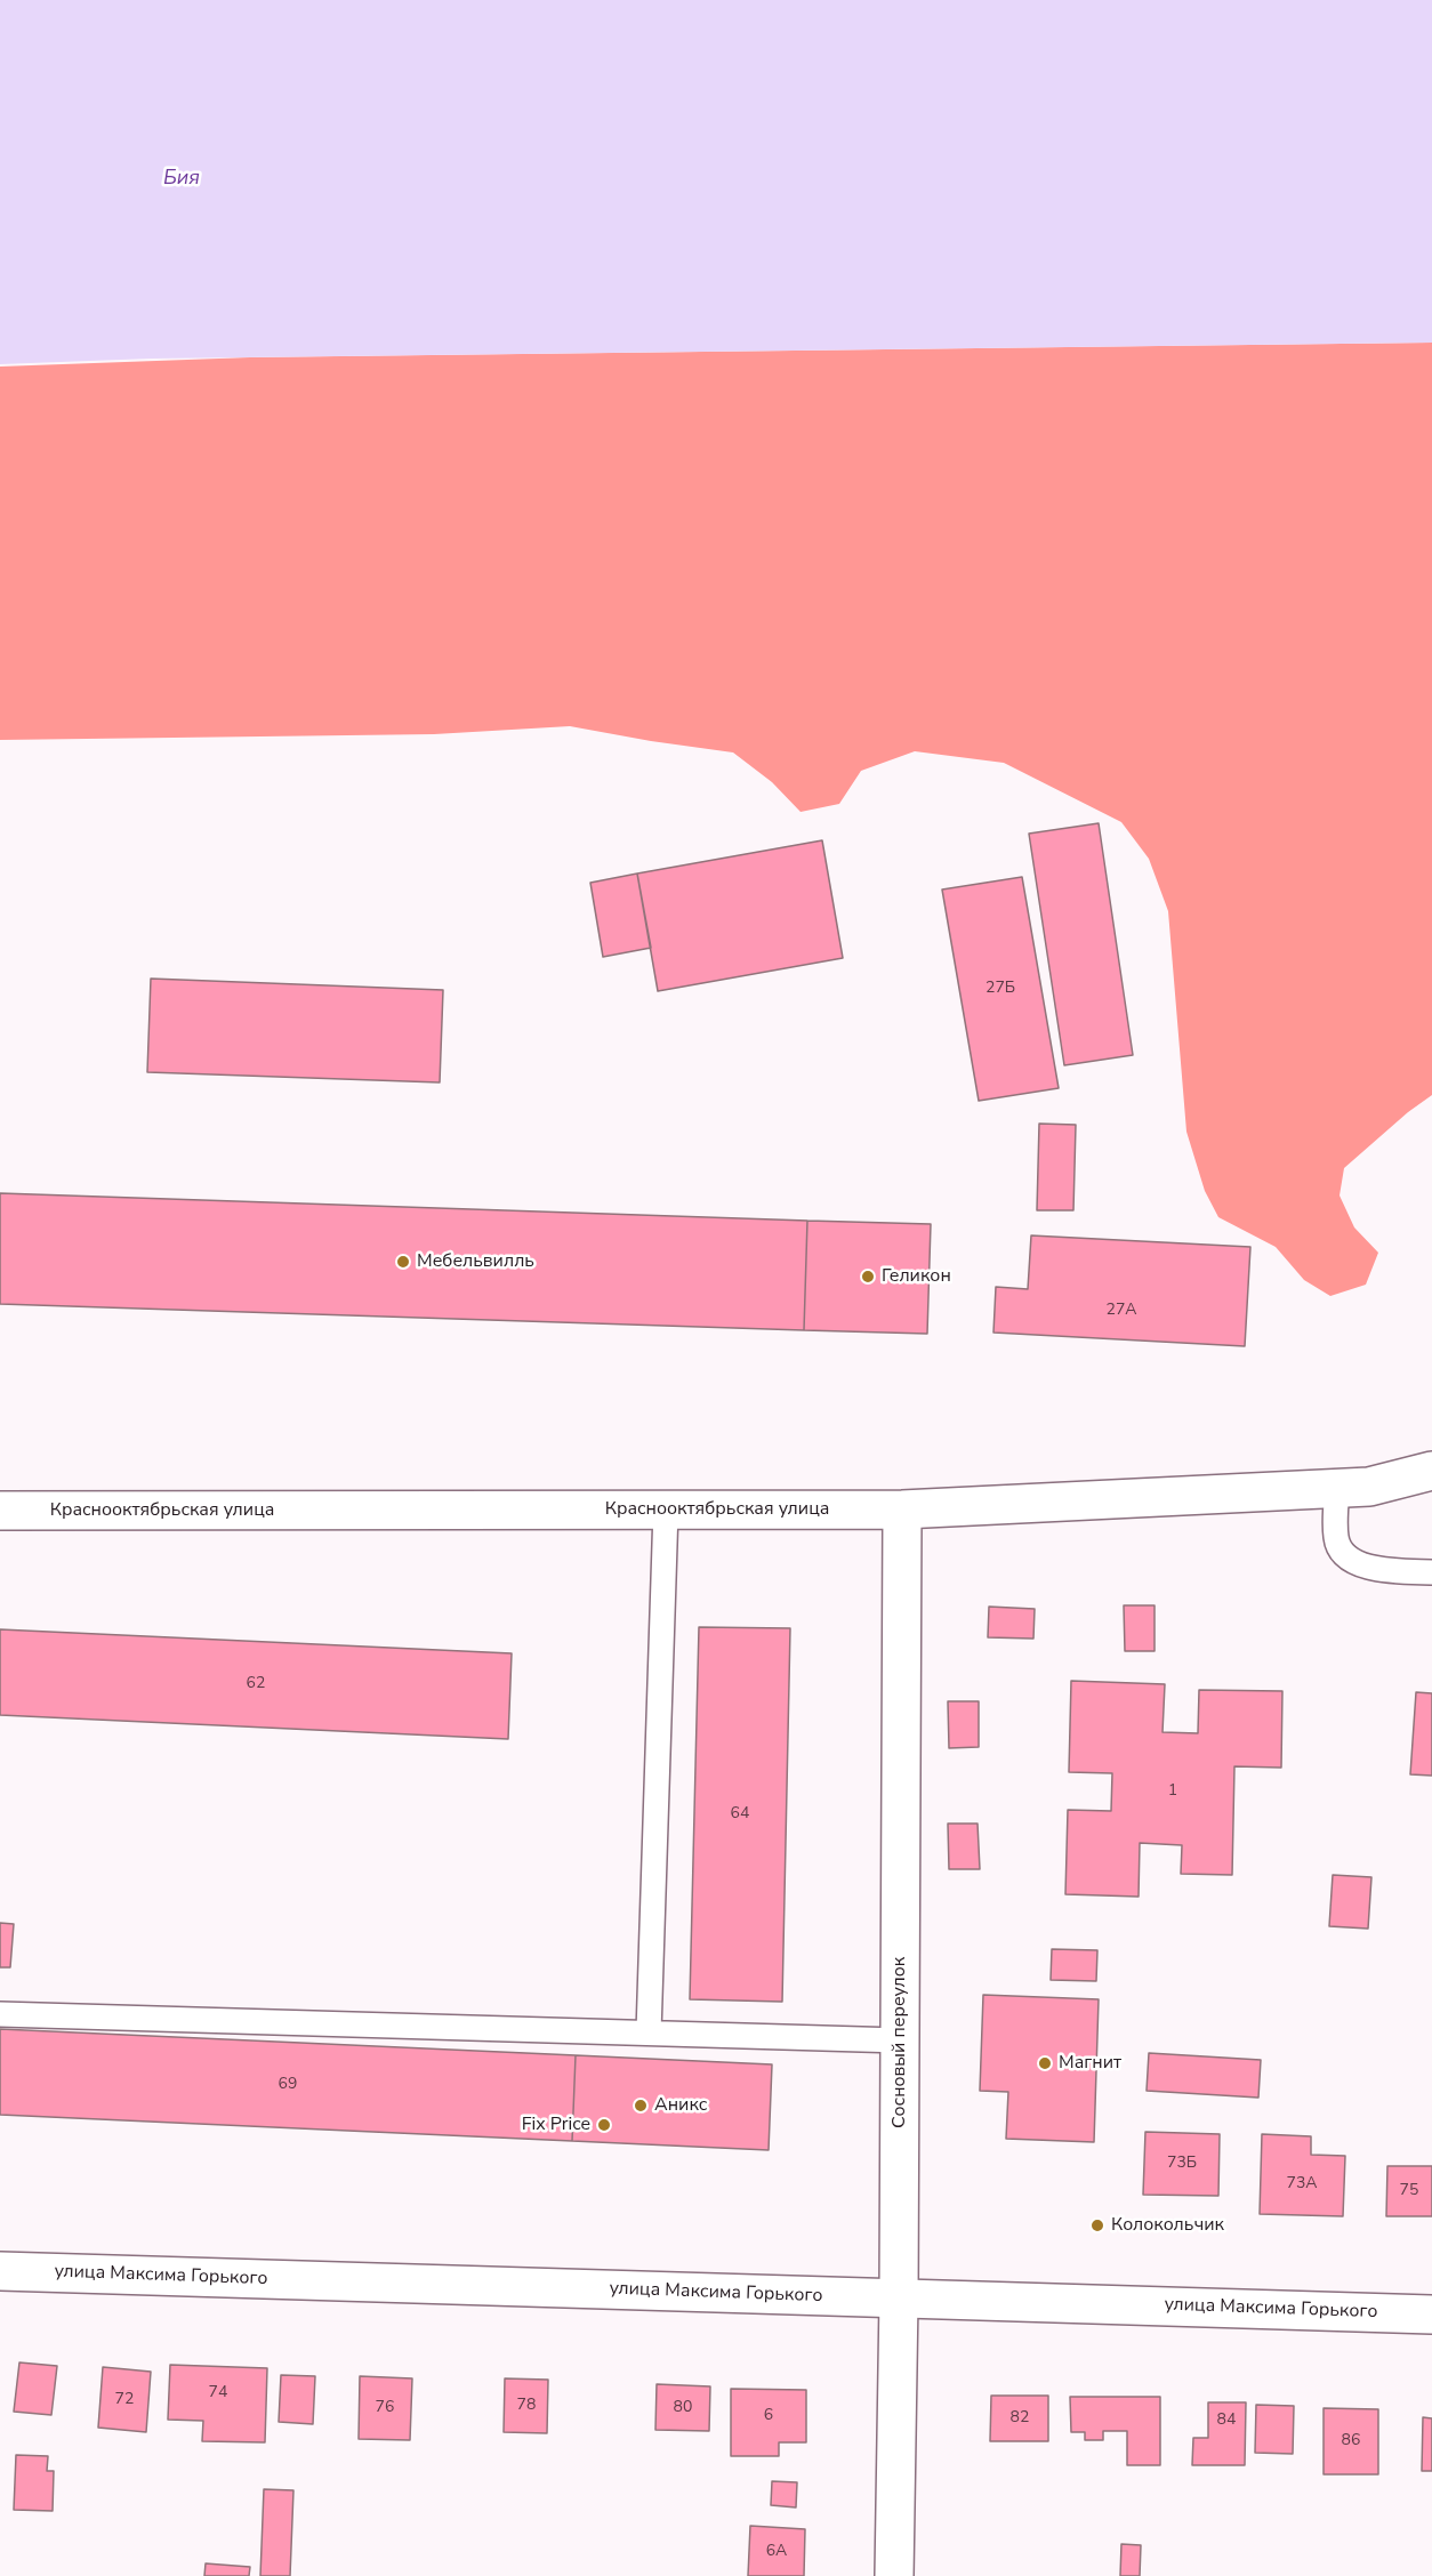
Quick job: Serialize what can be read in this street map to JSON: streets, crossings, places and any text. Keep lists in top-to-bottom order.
{
  "streets": {
    "street": ["Краснооктябрьская улица", "Сосновый переулок", "улица Максима Горького"]
  },
  "crossings": [
    ["Краснооктябрьская улица", "Сосновый переулок"],
    ["Сосновый переулок", "улица Максима Горького"]
  ],
  "water": ["Бия"],
  "places": [
    "Мебельвилль",
    "Геликон",
    "Магнит",
    "Аникс",
    "Fix Price",
    "Колокольчик"
  ],
  "house_numbers": [
    "27Б",
    "27А",
    "62",
    "1",
    "64",
    "69",
    "73Б",
    "73А",
    "75",
    "74",
    "72",
    "78",
    "76",
    "80",
    "6",
    "82",
    "84",
    "86",
    "6А"
  ]
}
